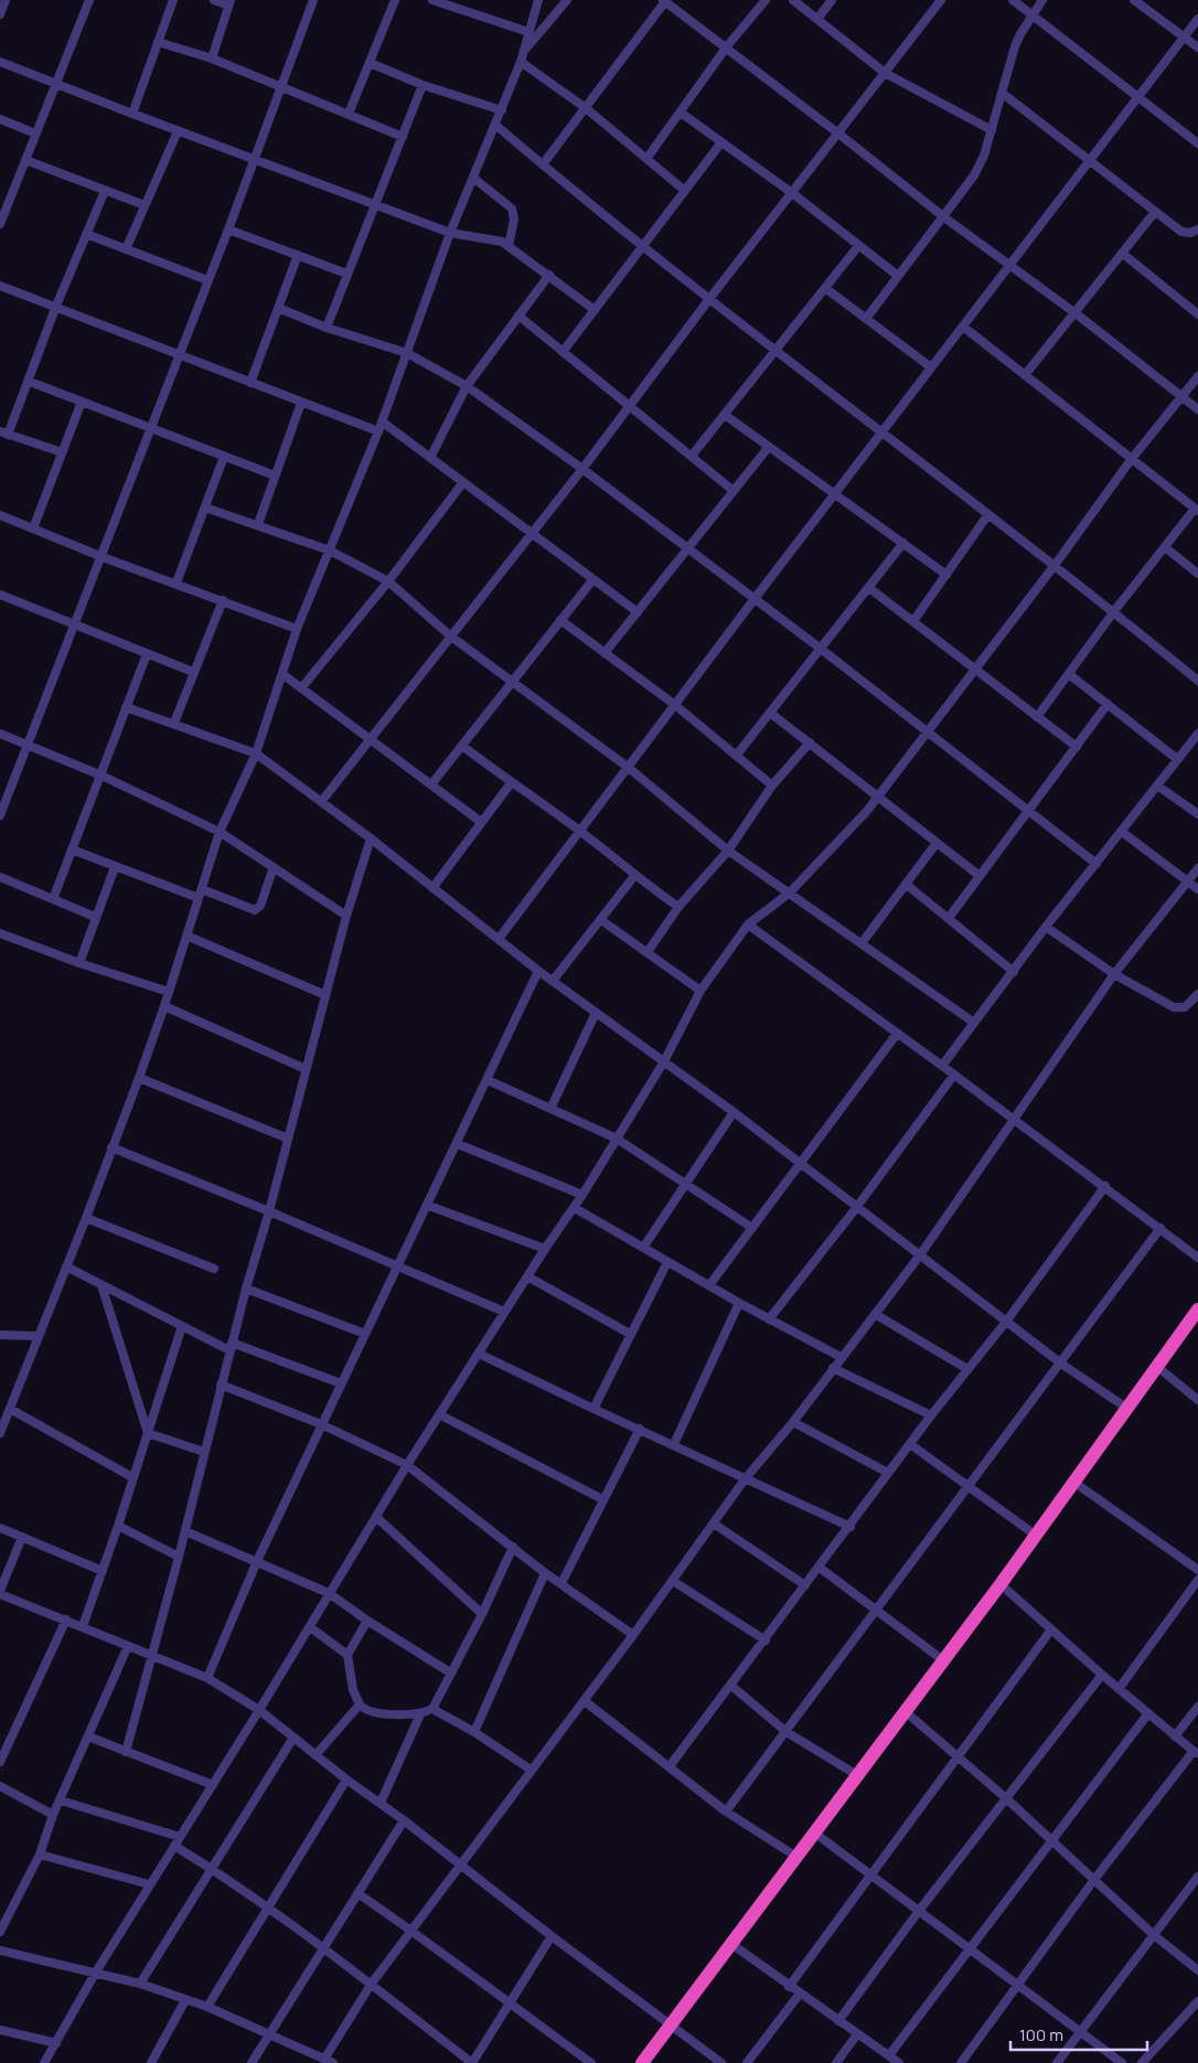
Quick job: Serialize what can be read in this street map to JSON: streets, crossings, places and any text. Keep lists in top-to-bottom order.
{
  "scale_bar": "100 m"
}
